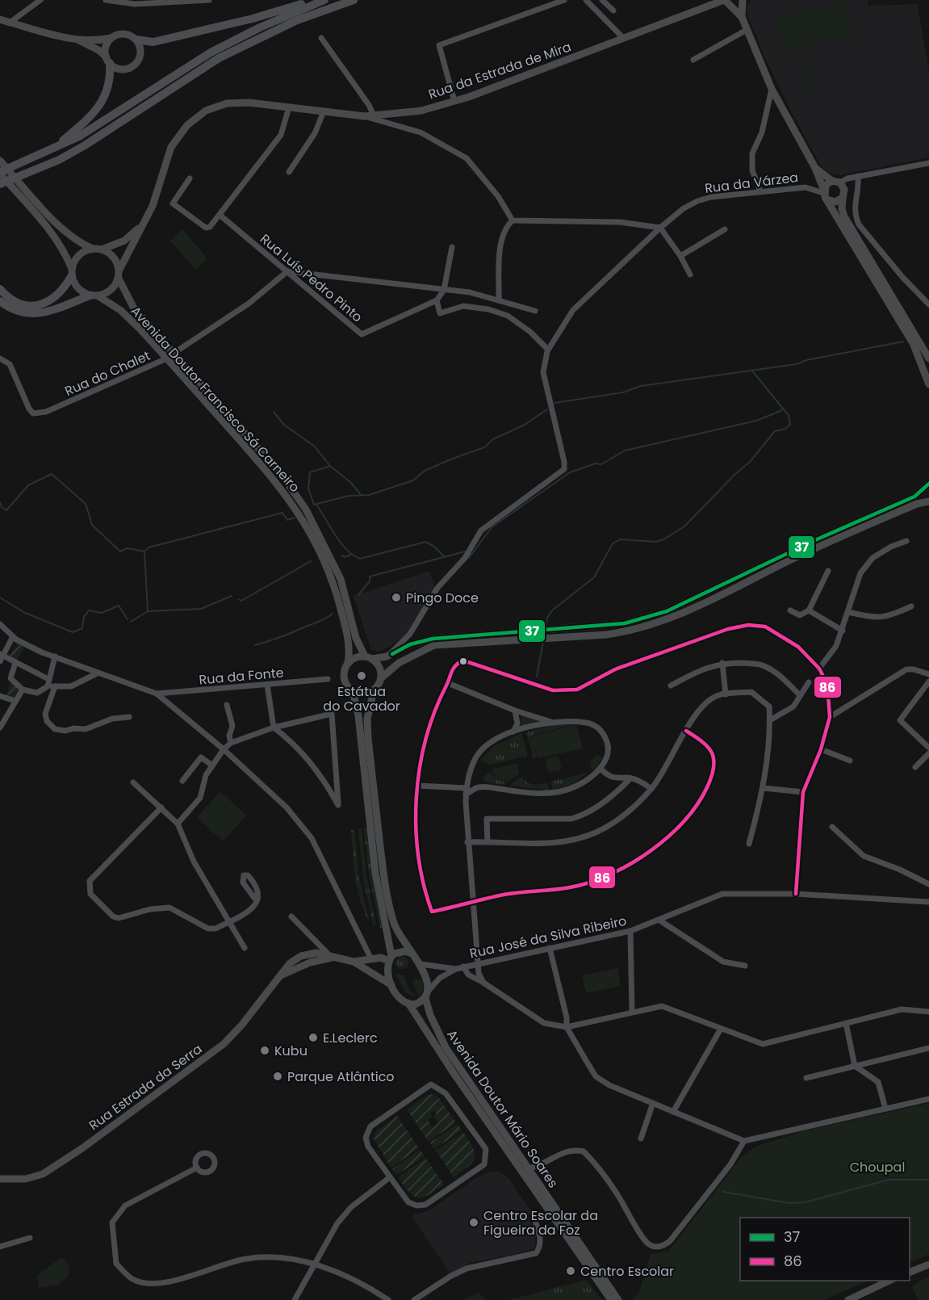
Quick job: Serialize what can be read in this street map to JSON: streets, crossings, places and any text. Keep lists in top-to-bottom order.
{
  "streets": {
    "main road": [
      "Rua da Estrada de Mira",
      "Avenida Doutor Francisco Sá Carneiro",
      "Rua Estrada da Serra",
      "Avenida Doutor Mário Soares"
    ],
    "street": [
      "Rua da Várzea",
      "Rua Luís Pedro Pinto",
      "Rua do Chalet",
      "Rua da Fonte",
      "Rua José da Silva Ribeiro"
    ]
  },
  "crossings": [
    ["Rua da Estrada de Mira", "Avenida Doutor Francisco Sá Carneiro"],
    ["Rua Luís Pedro Pinto", "Rua do Chalet"],
    ["Rua José da Silva Ribeiro", "Avenida Doutor Mário Soares"]
  ],
  "parks": ["Choupal"],
  "places": [
    "Pingo Doce",
    "Estátua do Cavador",
    "E.Leclerc",
    "Kubu",
    "Parque Atlântico",
    "Centro Escolar da Figueira da Foz",
    "Centro Escolar"
  ],
  "lines": ["transit line 37", "transit line 86"],
  "legend": ["37", "86"]
}
